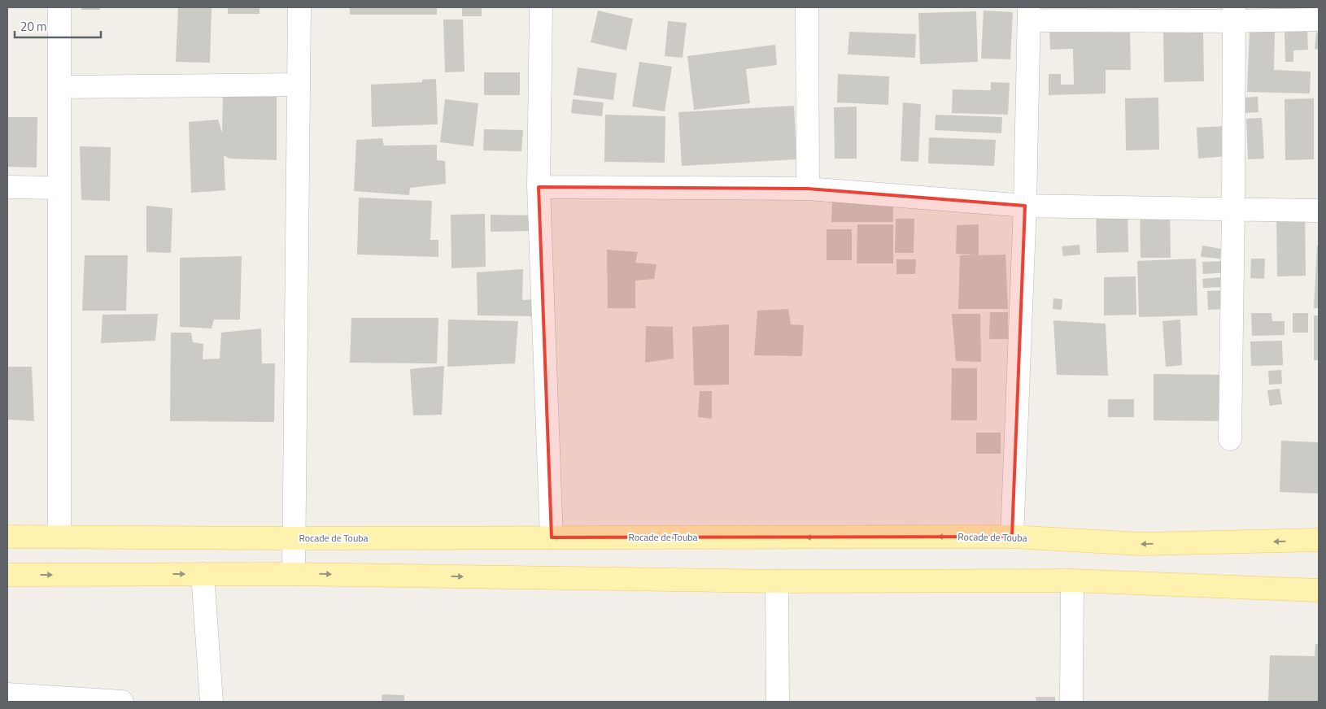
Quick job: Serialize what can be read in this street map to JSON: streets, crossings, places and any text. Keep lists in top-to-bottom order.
{
  "streets": {
    "main road": ["Rocade de Touba"]
  },
  "scale_bar": "20 m"
}
